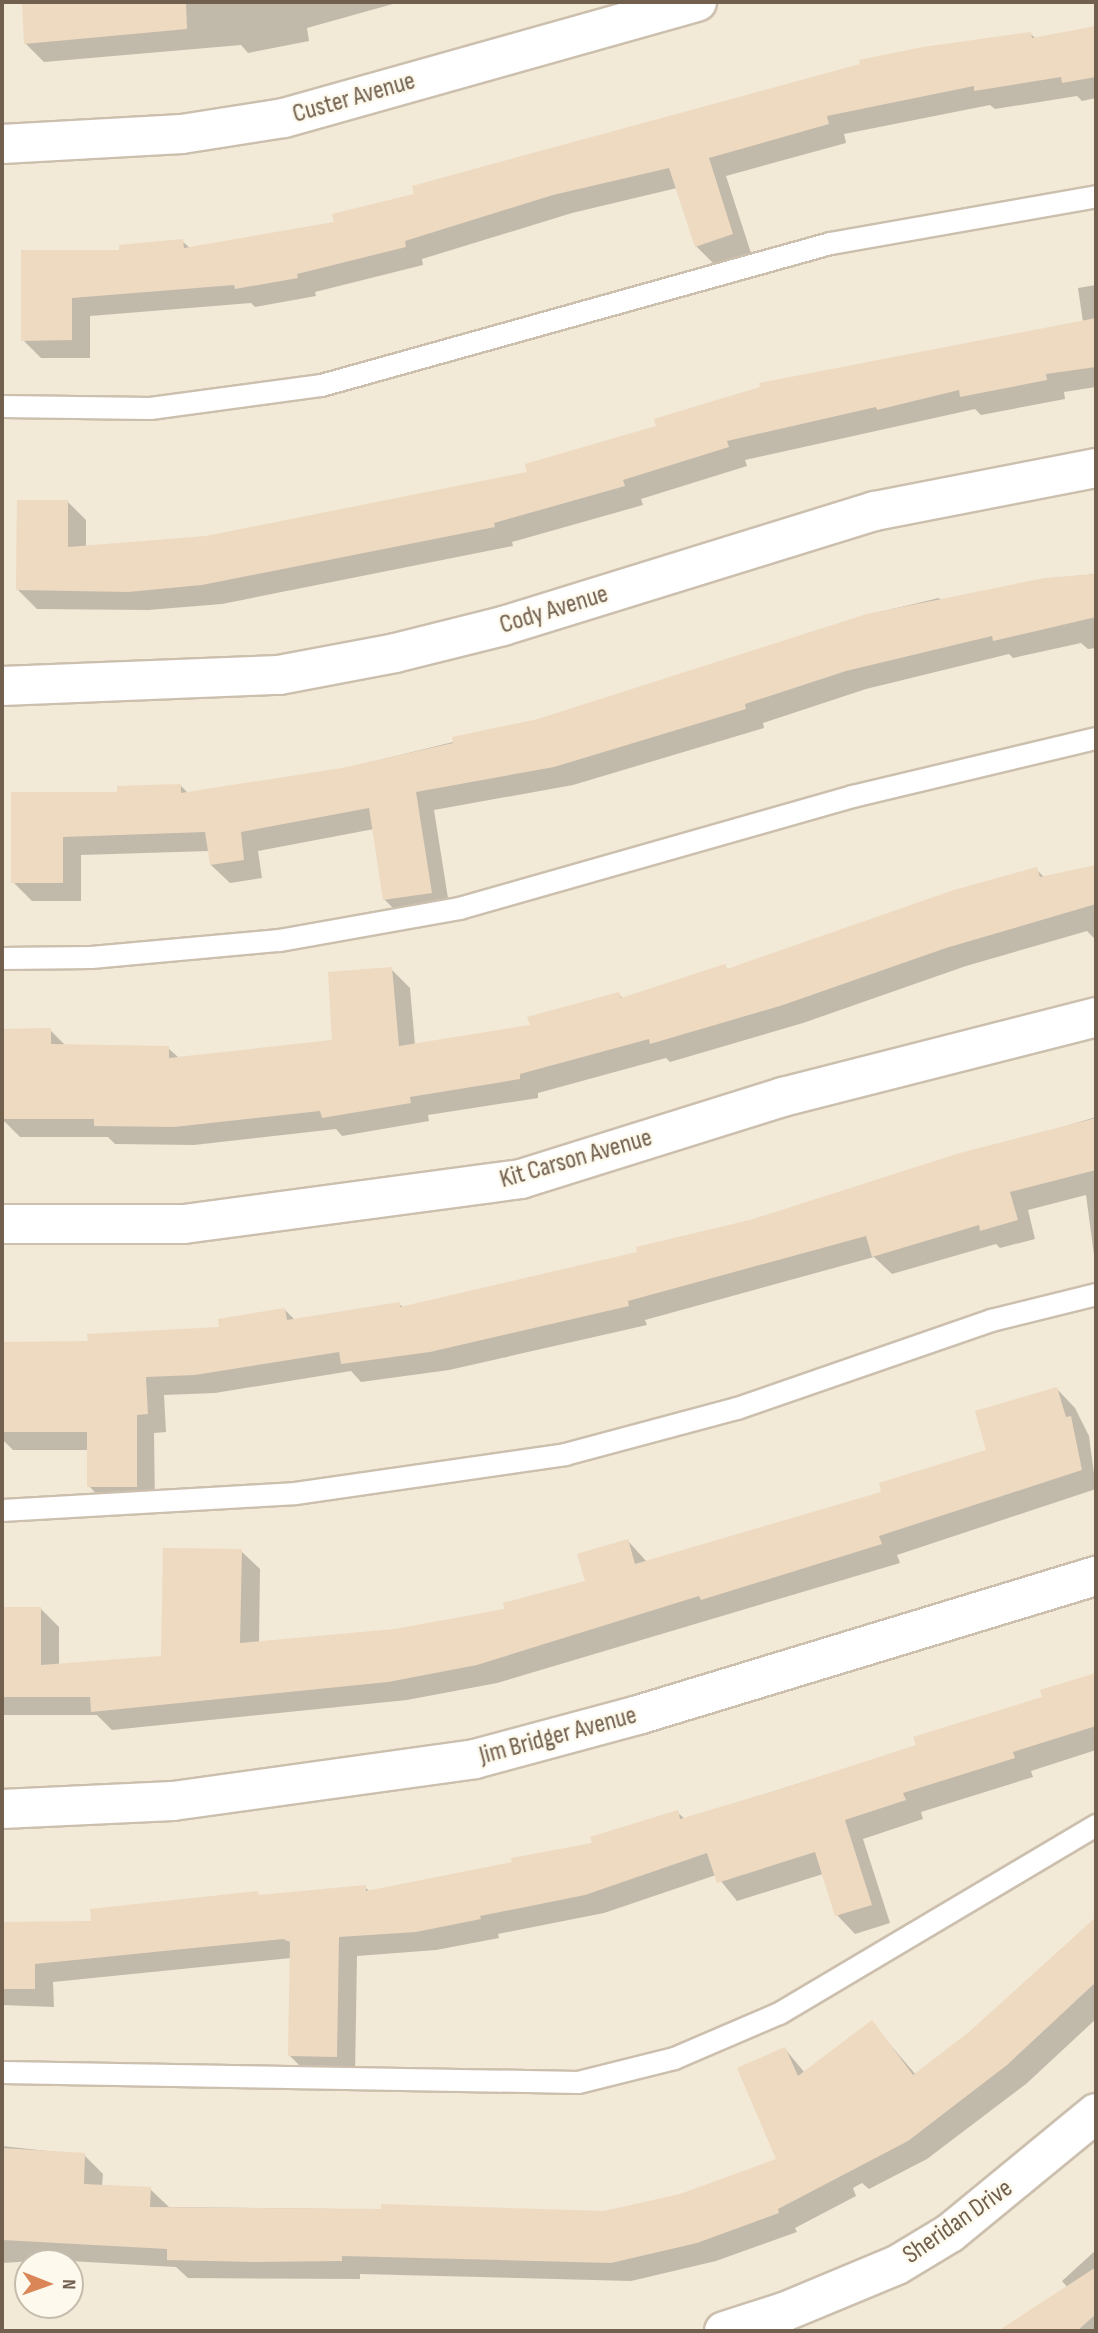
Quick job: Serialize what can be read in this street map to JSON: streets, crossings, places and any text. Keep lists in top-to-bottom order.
{
  "streets": {
    "street": [
      "Custer Avenue",
      "Cody Avenue",
      "Kit Carson Avenue",
      "Jim Bridger Avenue",
      "Sheridan Drive"
    ]
  },
  "north": "right"
}
